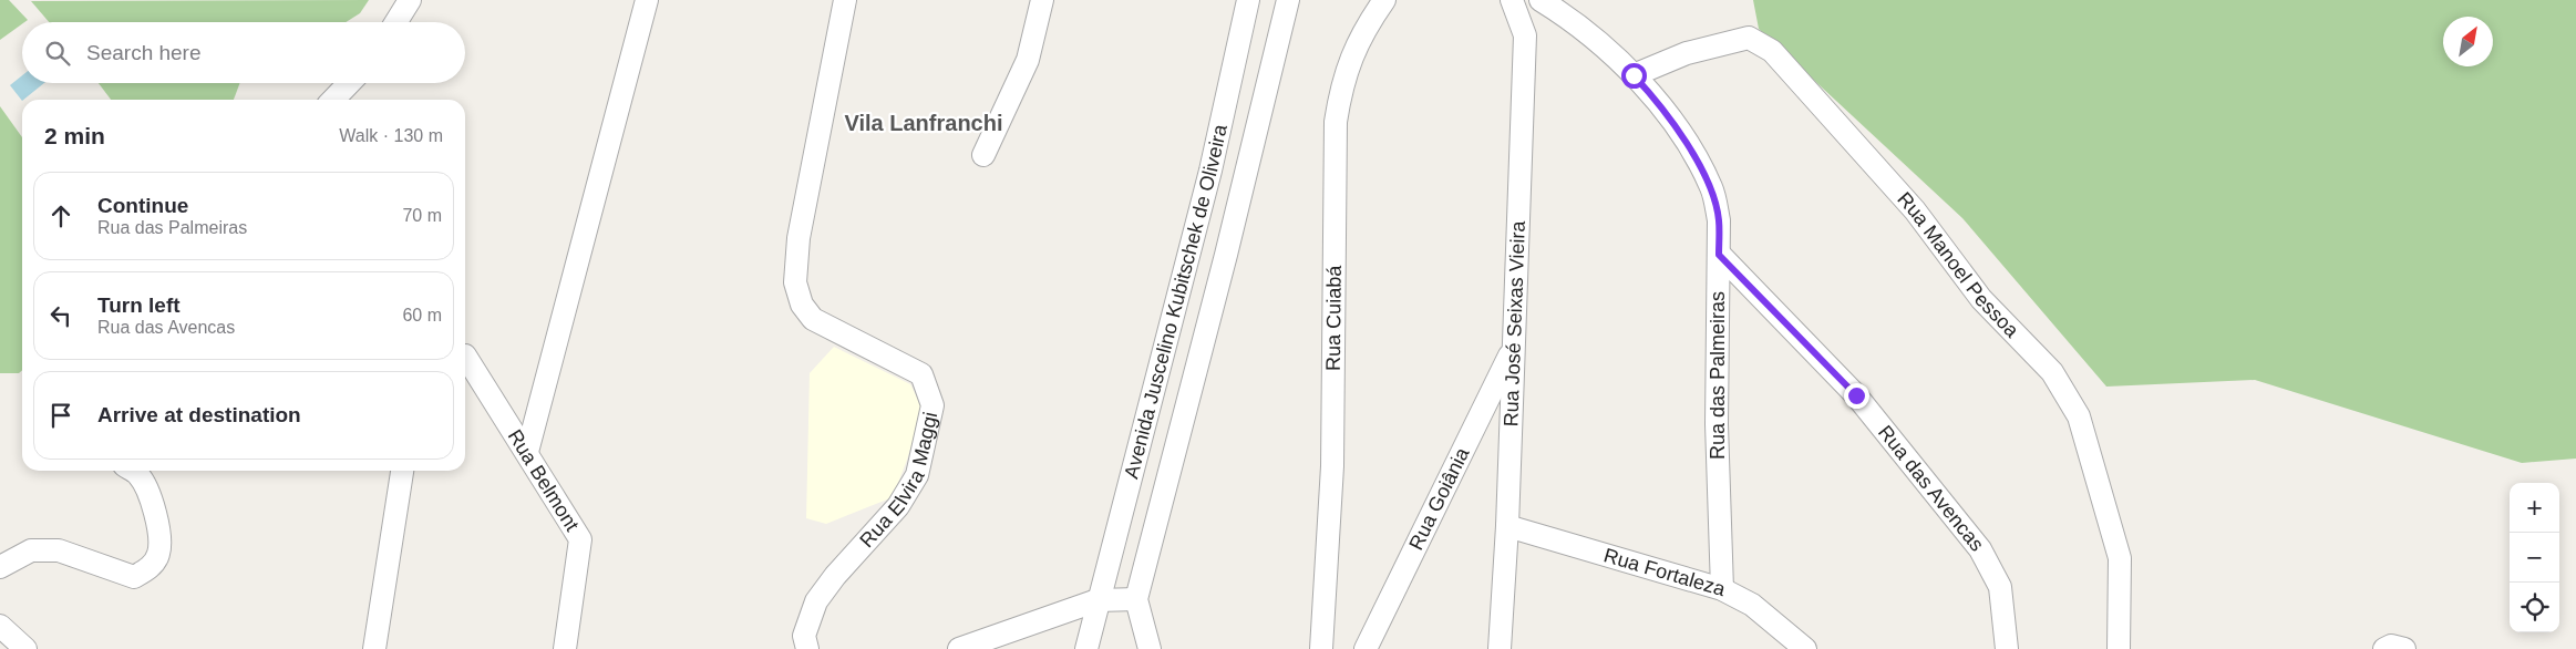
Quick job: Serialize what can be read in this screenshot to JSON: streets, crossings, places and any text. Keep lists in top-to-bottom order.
{
  "streets": {
    "street": [
      "Rua Manoel Pessoa",
      "Avenida Juscelino Kubitschek de Oliveira",
      "Rua Cuiabá",
      "Rua José Seixas Vieira",
      "Rua das Palmeiras",
      "Rua Elvira Maggi",
      "Rua Belmont",
      "Rua das Avencas",
      "Rua Goiânia",
      "Rua Fortaleza"
    ]
  },
  "crossings": [
    ["Rua Manoel Pessoa", "Rua das Palmeiras"],
    ["Rua José Seixas Vieira", "Rua Goiânia"],
    ["Rua José Seixas Vieira", "Rua Fortaleza"],
    ["Rua das Palmeiras", "Rua das Avencas"],
    ["Rua das Palmeiras", "Rua Fortaleza"]
  ],
  "districts": ["Vila Lanfranchi"],
  "north": "top right",
  "page": {
    "search": "Search here",
    "heading": ["2 min", "Walk · 130 m"],
    "list": [
      ["Continue", "Rua das Palmeiras", "70 m"],
      ["Turn left", "Rua das Avencas", "60 m"],
      "Arrive at destination"
    ],
    "map_buttons": ["+", "−"]
  }
}
